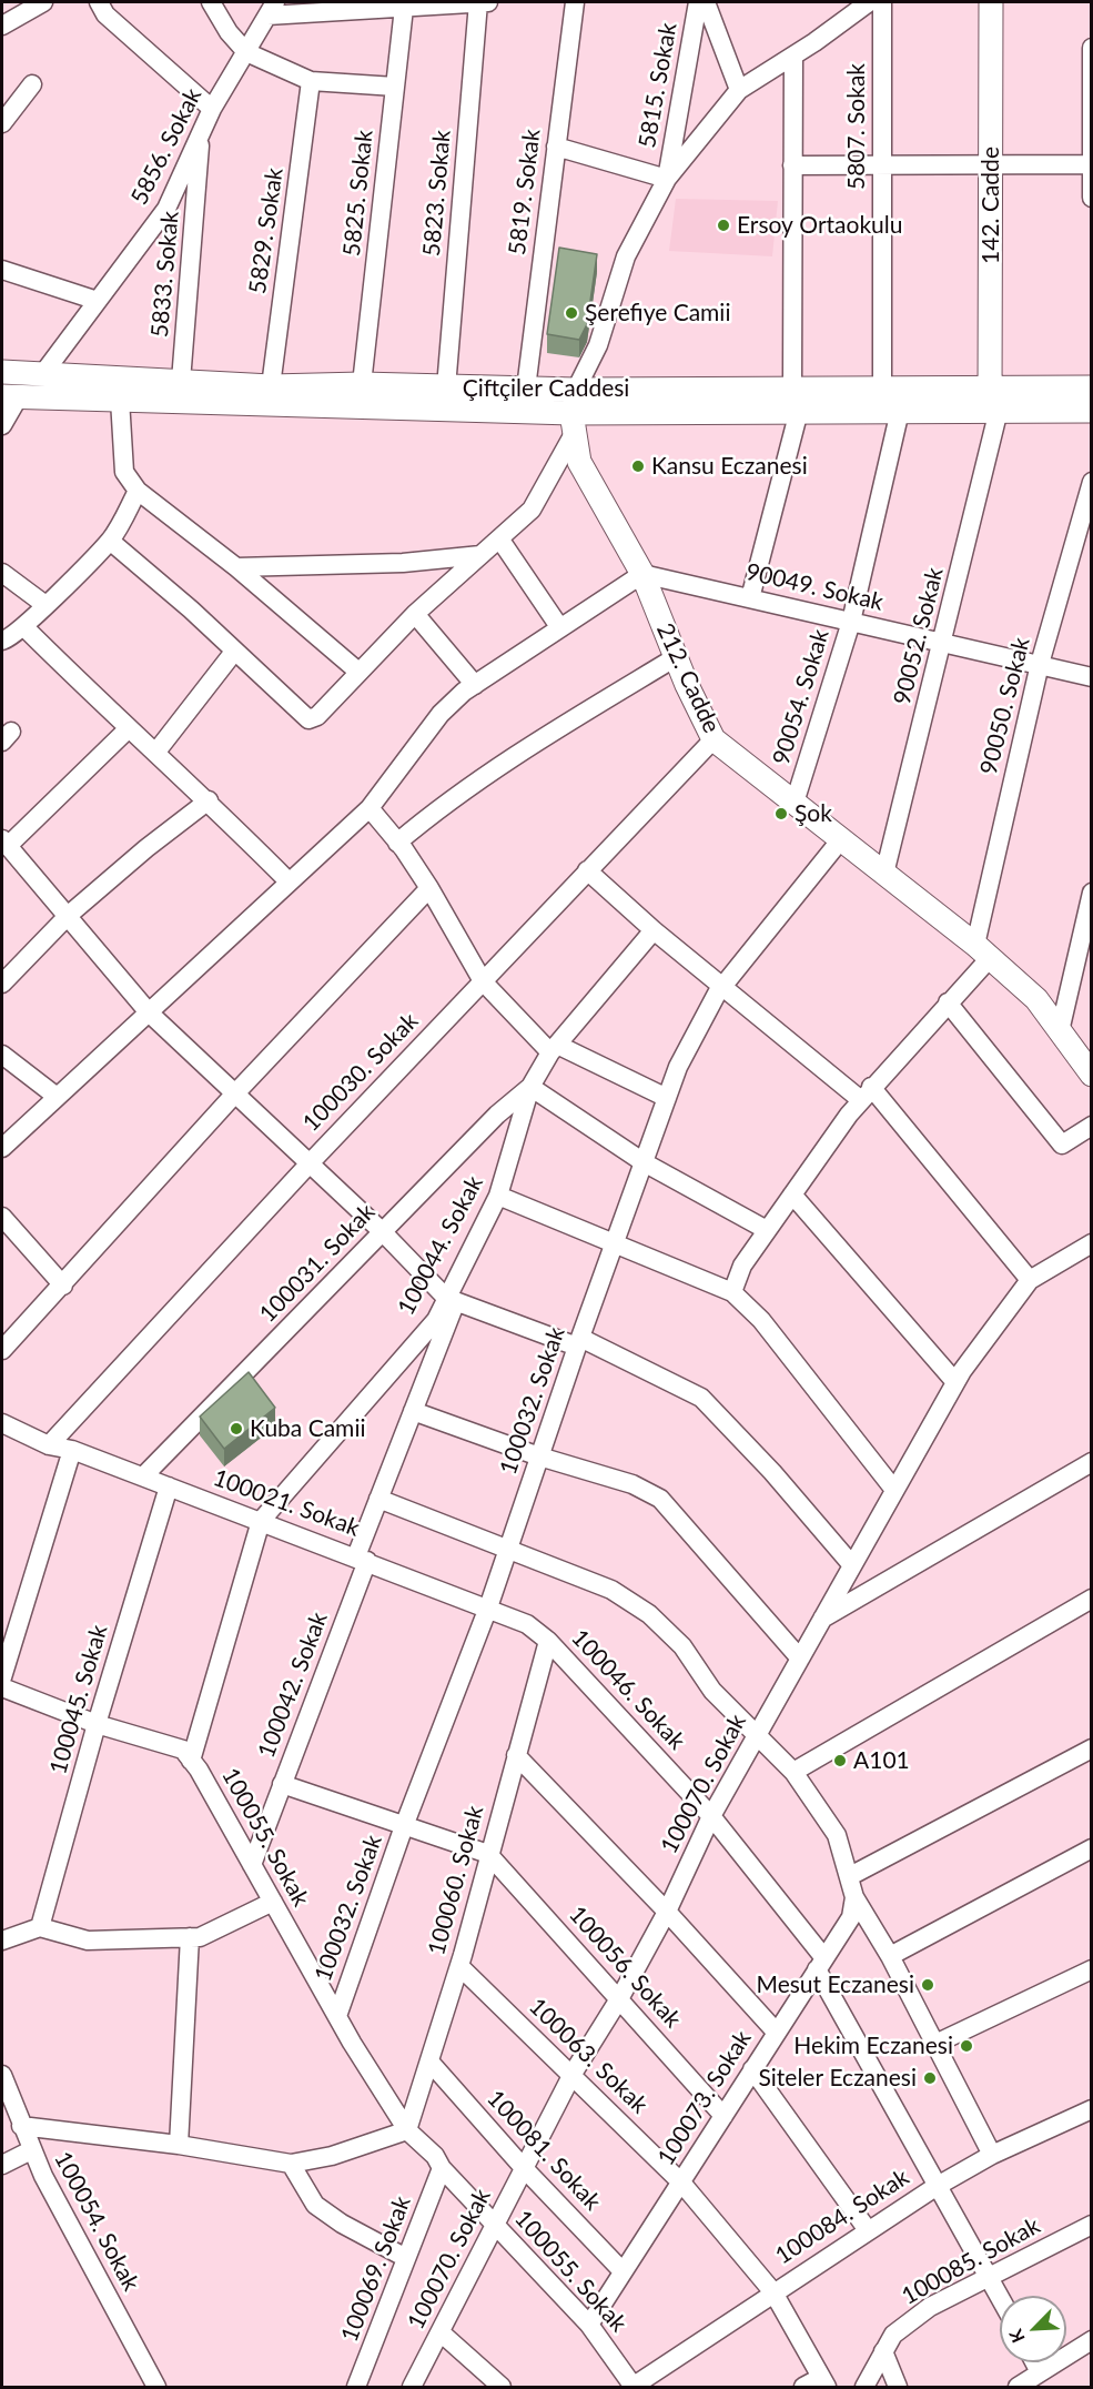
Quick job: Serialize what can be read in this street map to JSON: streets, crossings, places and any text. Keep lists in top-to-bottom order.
{
  "streets": {
    "street": [
      "5815. Sokak",
      "5807. Sokak",
      "5856. Sokak",
      "5819. Sokak",
      "5825. Sokak",
      "5823. Sokak",
      "142. Cadde",
      "5829. Sokak",
      "5833. Sokak",
      "Çiftçiler Caddesi",
      "90049. Sokak",
      "90052. Sokak",
      "212. Cadde",
      "90054. Sokak",
      "90050. Sokak",
      "100030. Sokak",
      "100044. Sokak",
      "100031. Sokak",
      "100032. Sokak",
      "100021. Sokak",
      "100042. Sokak",
      "100046. Sokak",
      "100045. Sokak",
      "100070. Sokak",
      "100055. Sokak",
      "100060. Sokak",
      "100056. Sokak",
      "100063. Sokak",
      "100073. Sokak",
      "100081. Sokak",
      "100084. Sokak",
      "100054. Sokak",
      "100085. Sokak",
      "100069. Sokak"
    ]
  },
  "crossings": [
    ["5815. Sokak", "Çiftçiler Caddesi"],
    ["5815. Sokak", "212. Cadde"],
    ["5807. Sokak", "Çiftçiler Caddesi"],
    ["5807. Sokak", "90054. Sokak"],
    ["5856. Sokak", "5833. Sokak"],
    ["5856. Sokak", "Çiftçiler Caddesi"],
    ["5819. Sokak", "Çiftçiler Caddesi"],
    ["5825. Sokak", "Çiftçiler Caddesi"],
    ["5823. Sokak", "Çiftçiler Caddesi"],
    ["142. Cadde", "Çiftçiler Caddesi"],
    ["142. Cadde", "90052. Sokak"],
    ["5829. Sokak", "Çiftçiler Caddesi"],
    ["5833. Sokak", "Çiftçiler Caddesi"],
    ["Çiftçiler Caddesi", "90052. Sokak"],
    ["Çiftçiler Caddesi", "212. Cadde"],
    ["Çiftçiler Caddesi", "90054. Sokak"],
    ["90049. Sokak", "90052. Sokak"],
    ["90049. Sokak", "212. Cadde"],
    ["90049. Sokak", "90054. Sokak"],
    ["90049. Sokak", "90050. Sokak"],
    ["90052. Sokak", "212. Cadde"],
    ["212. Cadde", "90054. Sokak"],
    ["212. Cadde", "90050. Sokak"],
    ["212. Cadde", "100030. Sokak"],
    ["212. Cadde", "100032. Sokak"],
    ["100030. Sokak", "100021. Sokak"],
    ["100044. Sokak", "100031. Sokak"],
    ["100044. Sokak", "100021. Sokak"],
    ["100044. Sokak", "100042. Sokak"],
    ["100044. Sokak", "100055. Sokak"],
    ["100031. Sokak", "100021. Sokak"],
    ["100032. Sokak", "100021. Sokak"],
    ["100032. Sokak", "100055. Sokak"],
    ["100021. Sokak", "100042. Sokak"],
    ["100021. Sokak", "100046. Sokak"],
    ["100021. Sokak", "100045. Sokak"],
    ["100021. Sokak", "100060. Sokak"],
    ["100042. Sokak", "100055. Sokak"],
    ["100046. Sokak", "100070. Sokak"],
    ["100046. Sokak", "100060. Sokak"],
    ["100046. Sokak", "100073. Sokak"],
    ["100046. Sokak", "100084. Sokak"],
    ["100046. Sokak", "100085. Sokak"],
    ["100045. Sokak", "100055. Sokak"],
    ["100070. Sokak", "100055. Sokak"],
    ["100070. Sokak", "100056. Sokak"],
    ["100070. Sokak", "100063. Sokak"],
    ["100070. Sokak", "100081. Sokak"],
    ["100055. Sokak", "100060. Sokak"],
    ["100055. Sokak", "100073. Sokak"],
    ["100055. Sokak", "100084. Sokak"],
    ["100055. Sokak", "100069. Sokak"],
    ["100060. Sokak", "100056. Sokak"],
    ["100060. Sokak", "100063. Sokak"],
    ["100060. Sokak", "100081. Sokak"],
    ["100056. Sokak", "100073. Sokak"],
    ["100063. Sokak", "100073. Sokak"],
    ["100063. Sokak", "100084. Sokak"],
    ["100073. Sokak", "100081. Sokak"]
  ],
  "places": [
    "Ersoy Ortaokulu",
    "Şerefiye Camii",
    "Kansu Eczanesi",
    "Şok",
    "Kuba Camii",
    "A101",
    "Mesut Eczanesi",
    "Hekim Eczanesi",
    "Siteler Eczanesi"
  ],
  "north": "bottom left"
}
